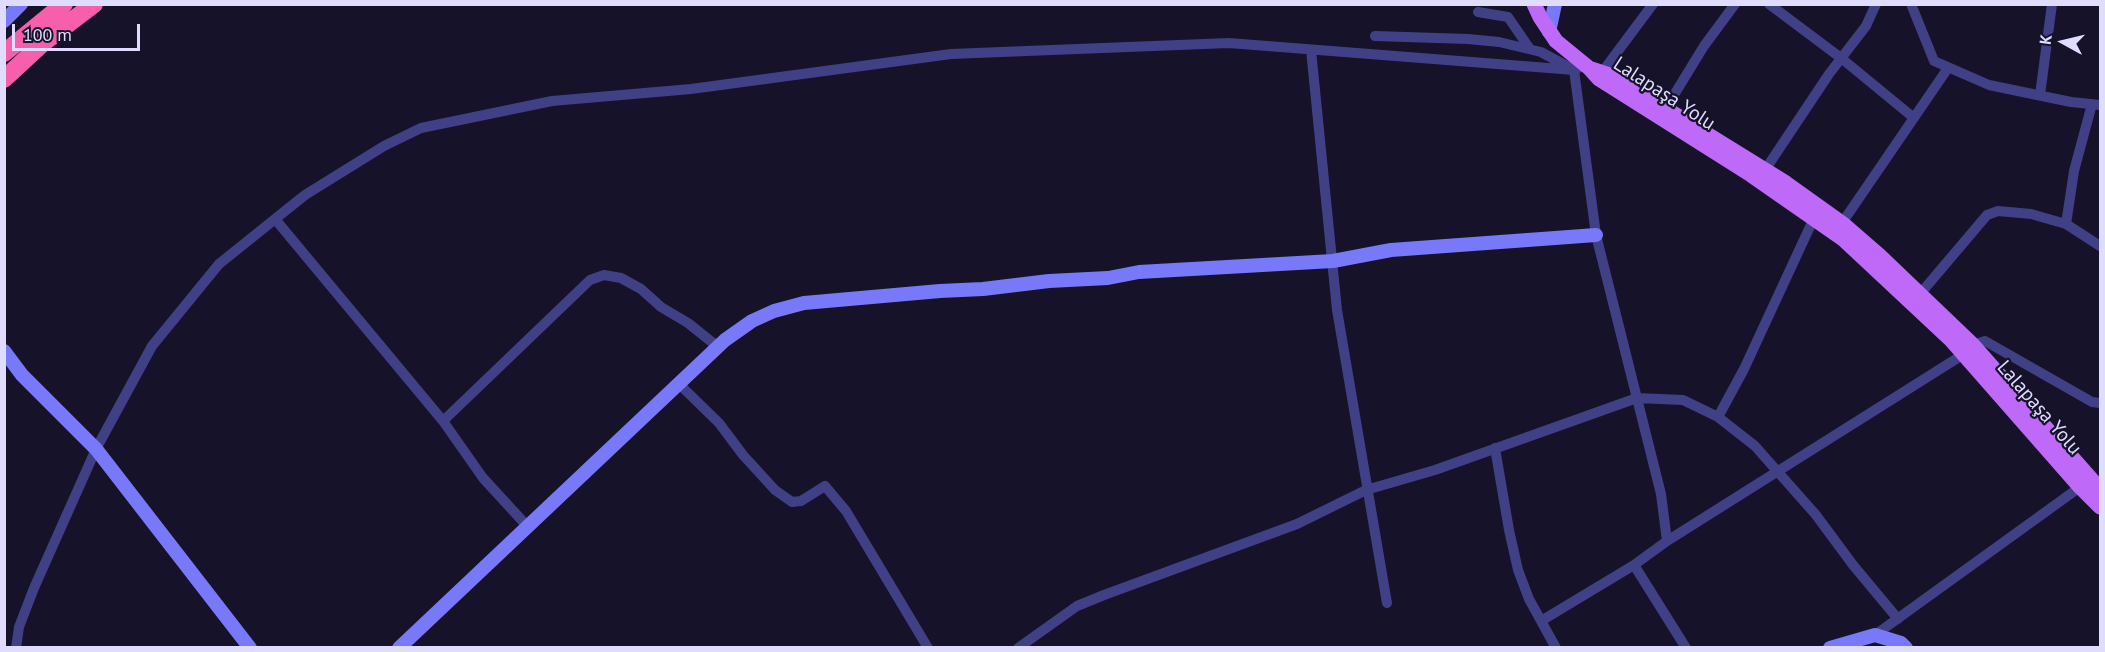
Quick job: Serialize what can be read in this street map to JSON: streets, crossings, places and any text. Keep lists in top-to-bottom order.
{
  "streets": {
    "main road": ["Lalapaşa Yolu"]
  },
  "scale_bar": "100 m",
  "north": "left"
}
